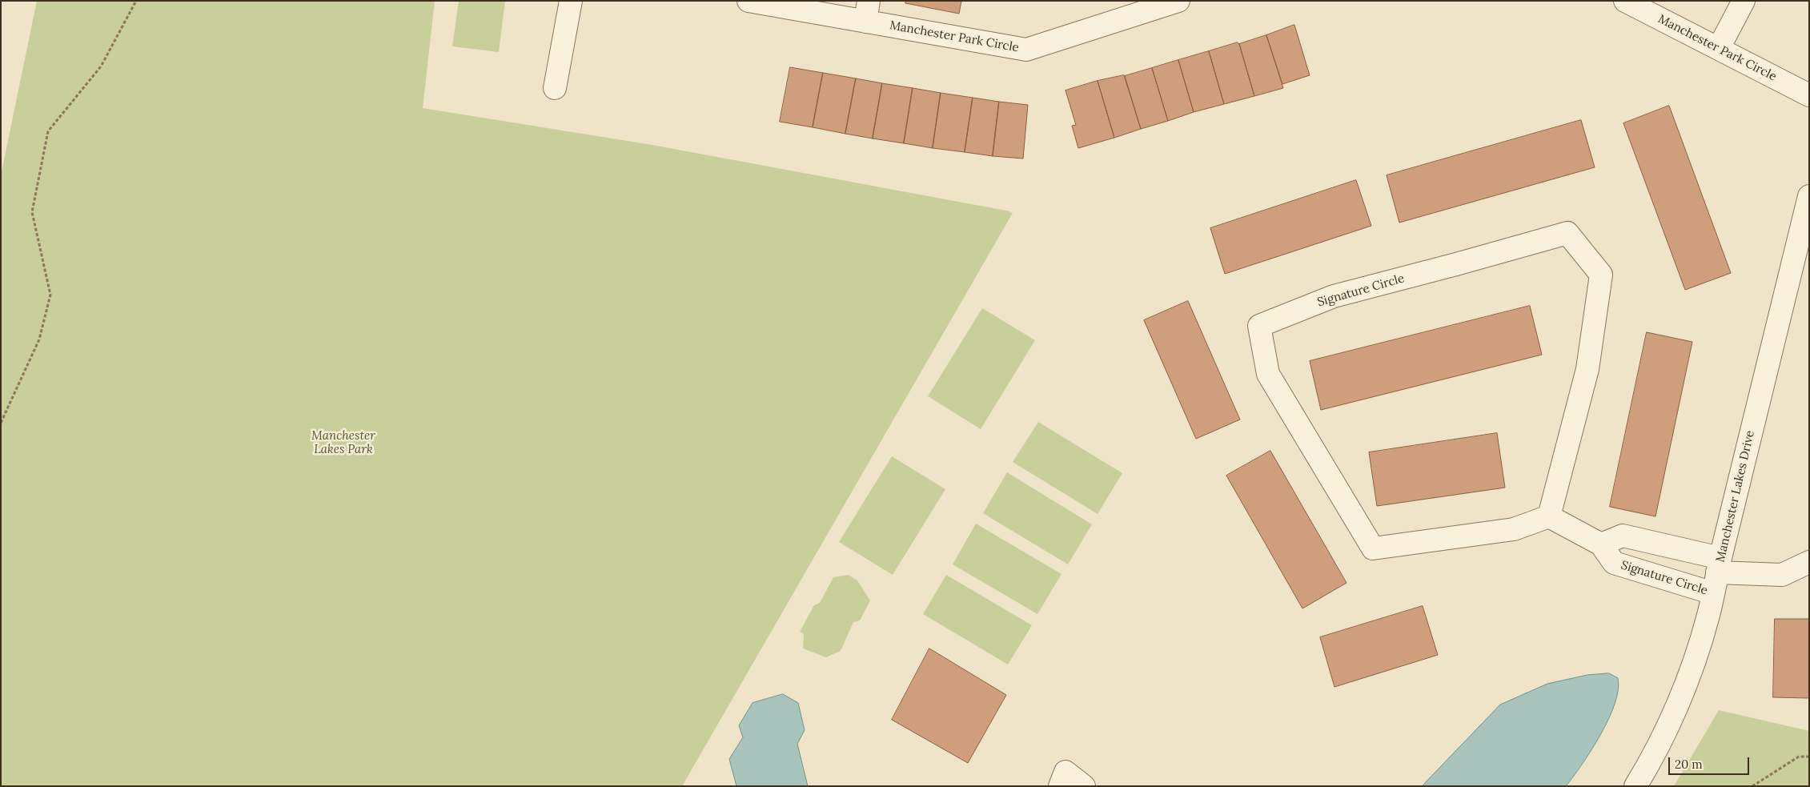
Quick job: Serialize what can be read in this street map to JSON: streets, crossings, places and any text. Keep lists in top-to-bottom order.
{
  "streets": {
    "street": ["Manchester Park Circle", "Signature Circle", "Manchester Lakes Drive"]
  },
  "crossings": [
    ["Signature Circle", "Manchester Lakes Drive"]
  ],
  "parks": ["Manchester Lakes Park"],
  "scale_bar": "20 m"
}
